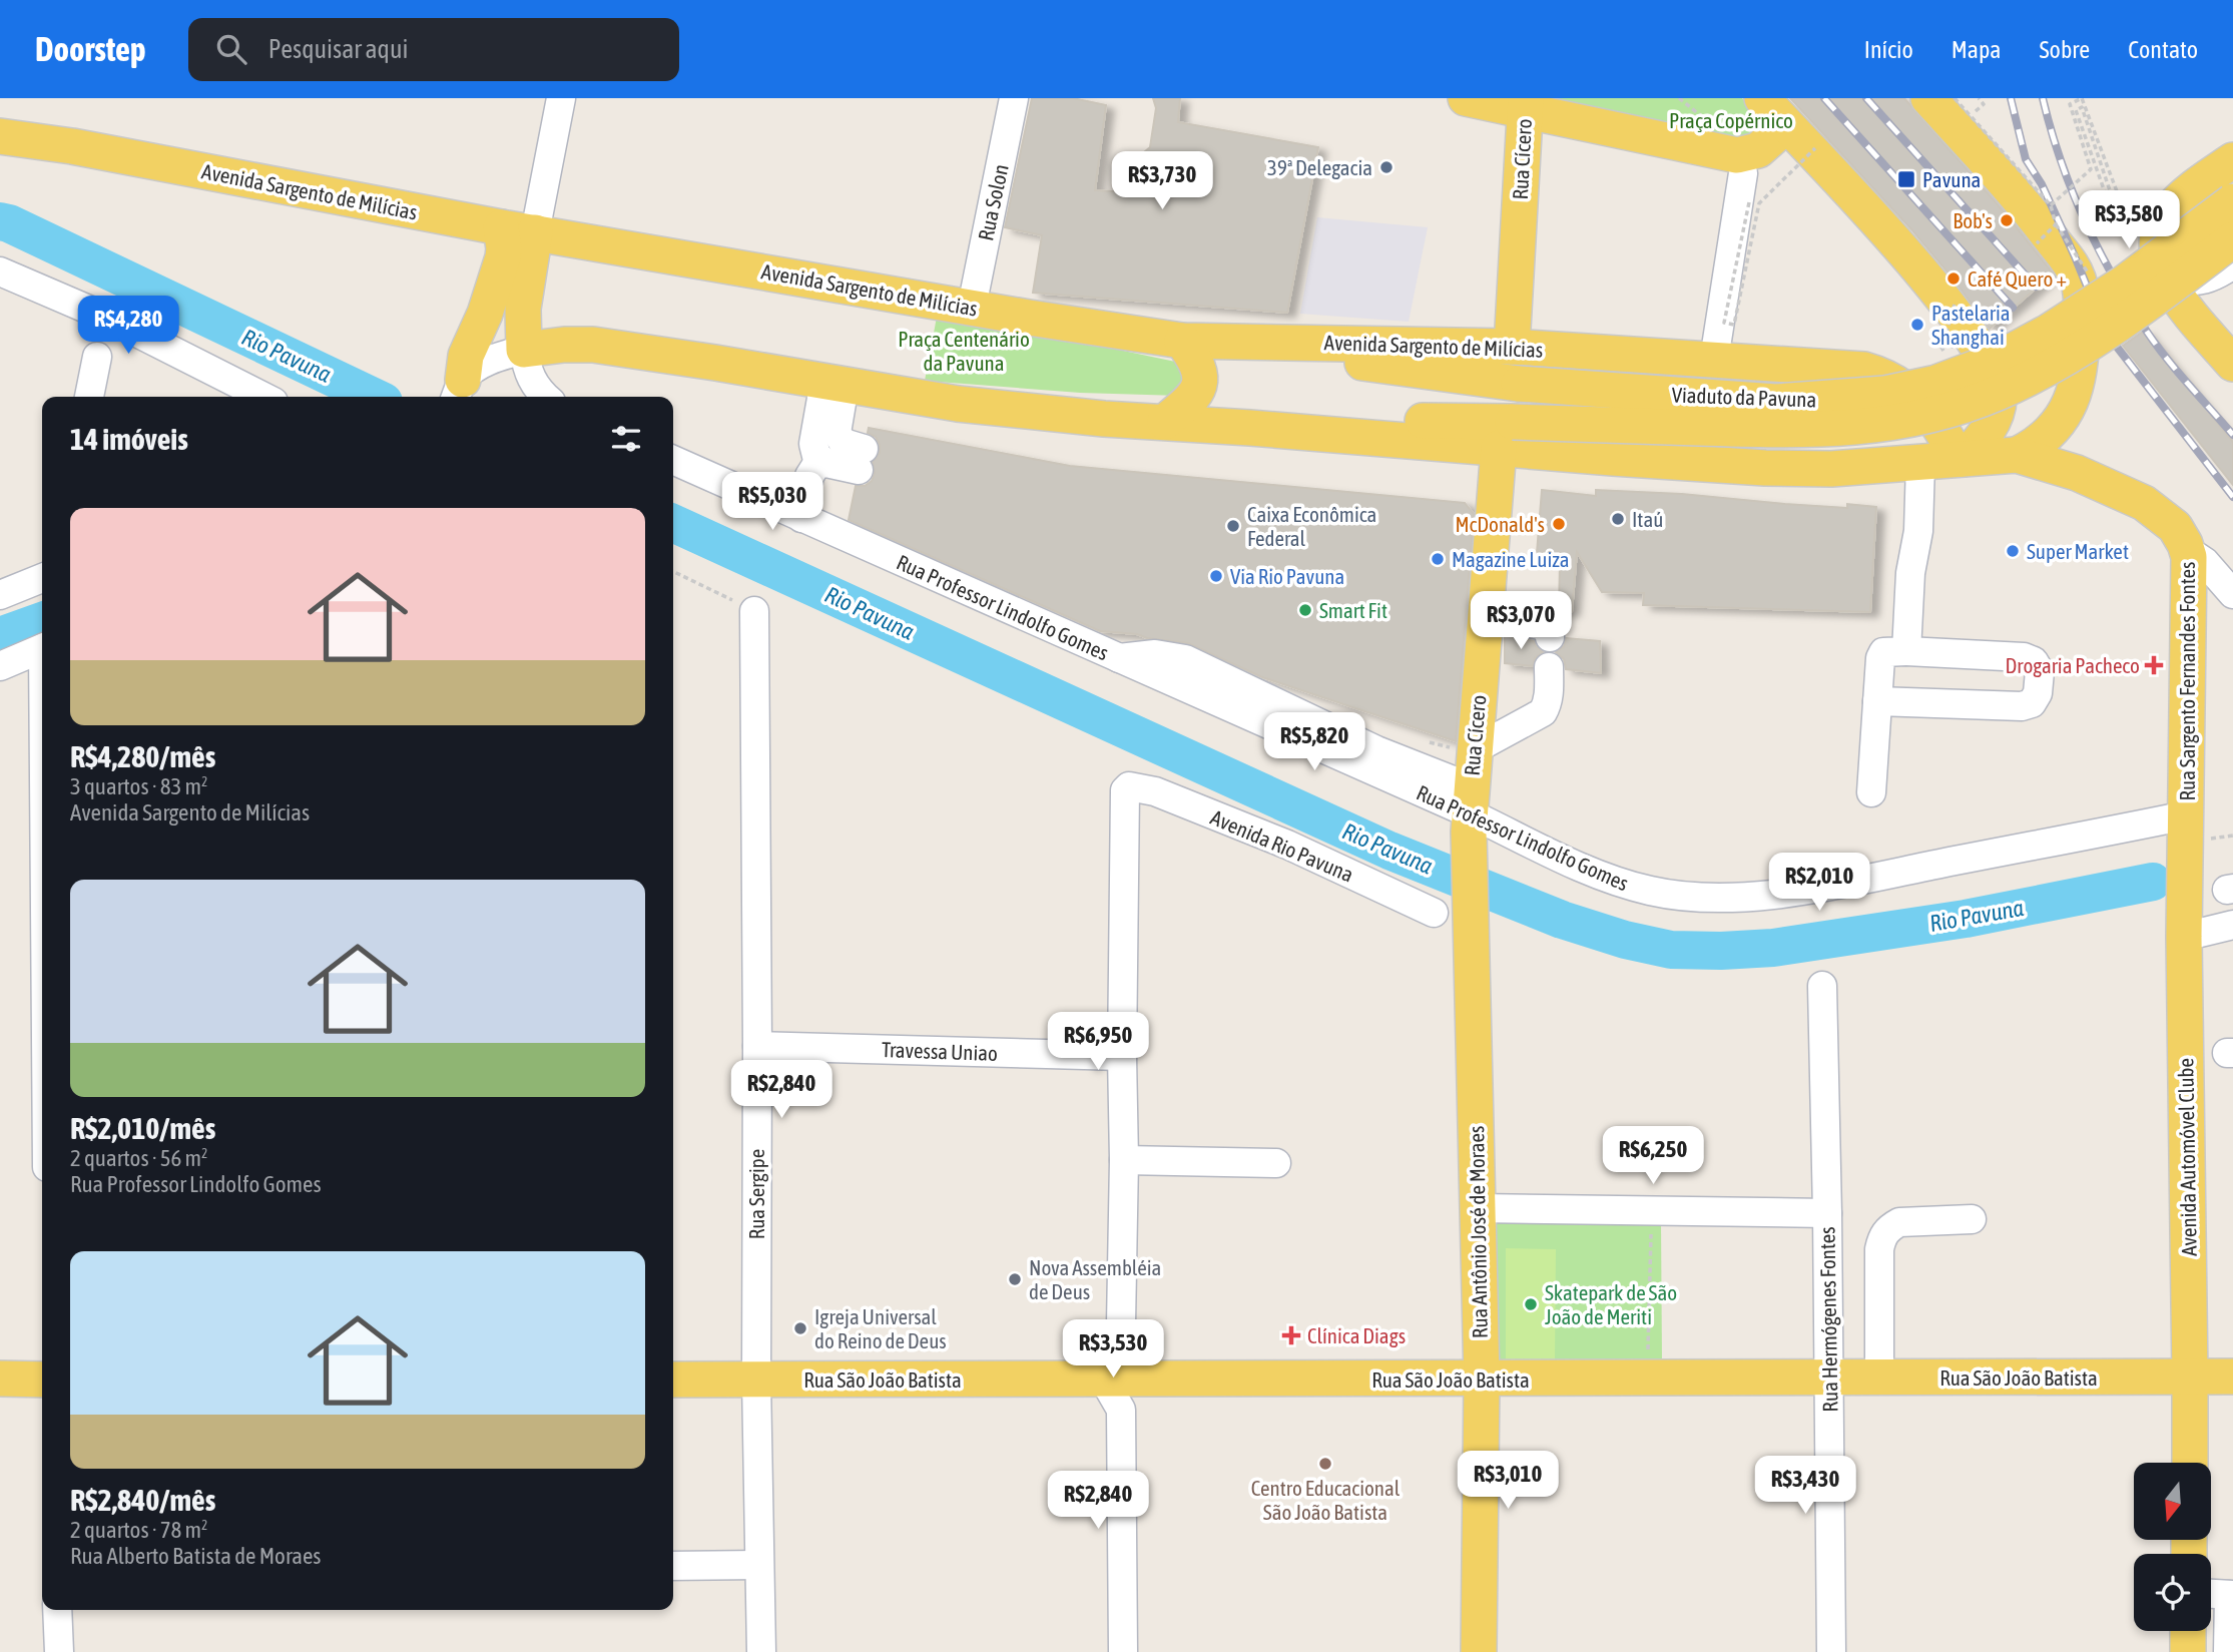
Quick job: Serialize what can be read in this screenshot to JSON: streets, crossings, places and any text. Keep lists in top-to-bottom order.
{
  "streets": {
    "main road": [
      "Rua Cícero",
      "Avenida Sargento de Milícias",
      "Viaduto da Pavuna",
      "Rua Sargento Fernandes Fontes",
      "Avenida Automóvel Clube",
      "Rua Antônio José de Moraes",
      "Rua São João Batista"
    ],
    "street": [
      "Rua Solon",
      "Rua Professor Lindolfo Gomes",
      "Avenida Rio Pavuna",
      "Travessa Uniao",
      "Rua Sergipe",
      "Rua Hermógenes Fontes"
    ]
  },
  "crossings": [
    ["Rua Cícero", "Avenida Sargento de Milícias"],
    ["Rua Cícero", "Viaduto da Pavuna"],
    ["Rua Cícero", "Rua Professor Lindolfo Gomes"],
    ["Rua Cícero", "Rua Antônio José de Moraes"],
    ["Avenida Sargento de Milícias", "Rua Solon"],
    ["Avenida Sargento de Milícias", "Viaduto da Pavuna"],
    ["Rua Professor Lindolfo Gomes", "Rua Sargento Fernandes Fontes"],
    ["Rua Professor Lindolfo Gomes", "Avenida Automóvel Clube"],
    ["Rua Professor Lindolfo Gomes", "Rua Antônio José de Moraes"],
    ["Rua Sargento Fernandes Fontes", "Avenida Automóvel Clube"],
    ["Avenida Rio Pavuna", "Travessa Uniao"],
    ["Travessa Uniao", "Rua Sergipe"],
    ["Avenida Automóvel Clube", "Rua São João Batista"],
    ["Rua Sergipe", "Rua São João Batista"],
    ["Rua Antônio José de Moraes", "Rua São João Batista"],
    ["Rua Hermógenes Fontes", "Rua São João Batista"]
  ],
  "water": ["Rio Pavuna"],
  "parks": ["Praça Copérnico", "Praça Centenário da Pavuna"],
  "places": {
    "other": [
      "39ª Delegacia",
      "Bob's",
      "Café Quero +",
      "Pastelaria Shanghai",
      "Itaú",
      "McDonald's",
      "Caixa Econômica Federal",
      "Super Market",
      "Magazine Luiza",
      "Via Rio Pavuna",
      "Smart Fit",
      "Nova Assembléia de Deus",
      "Skatepark de São João de Meriti",
      "Igreja Universal do Reino de Deus",
      "Centro Educacional São João Batista"
    ],
    "transit": ["Pavuna"],
    "health": ["Drogaria Pacheco", "Clínica Diags"]
  },
  "north": "bottom",
  "page": {
    "header": "Doorstep",
    "search": "Pesquisar aqui",
    "nav": [
      "Início",
      "Mapa",
      "Sobre",
      "Contato"
    ],
    "price": [
      "R$3,730",
      "R$3,580",
      "R$4,280",
      "R$5,030",
      "R$3,070",
      "R$5,820",
      "R$2,010",
      "R$6,950",
      "R$2,840",
      "R$6,250",
      "R$3,530",
      "R$3,010",
      "R$3,430",
      "R$2,840"
    ],
    "heading": "14 imóveis",
    "list": [
      {
        "name": "R$4,280/mês",
        "note": "3 quartos · 83 m² · Avenida Sargento de Milícias"
      },
      {
        "name": "R$2,010/mês",
        "note": "2 quartos · 56 m² · Rua Professor Lindolfo Gomes"
      },
      {
        "name": "R$2,840/mês",
        "note": "2 quartos · 78 m² · Rua Alberto Batista de Moraes"
      }
    ]
  }
}
